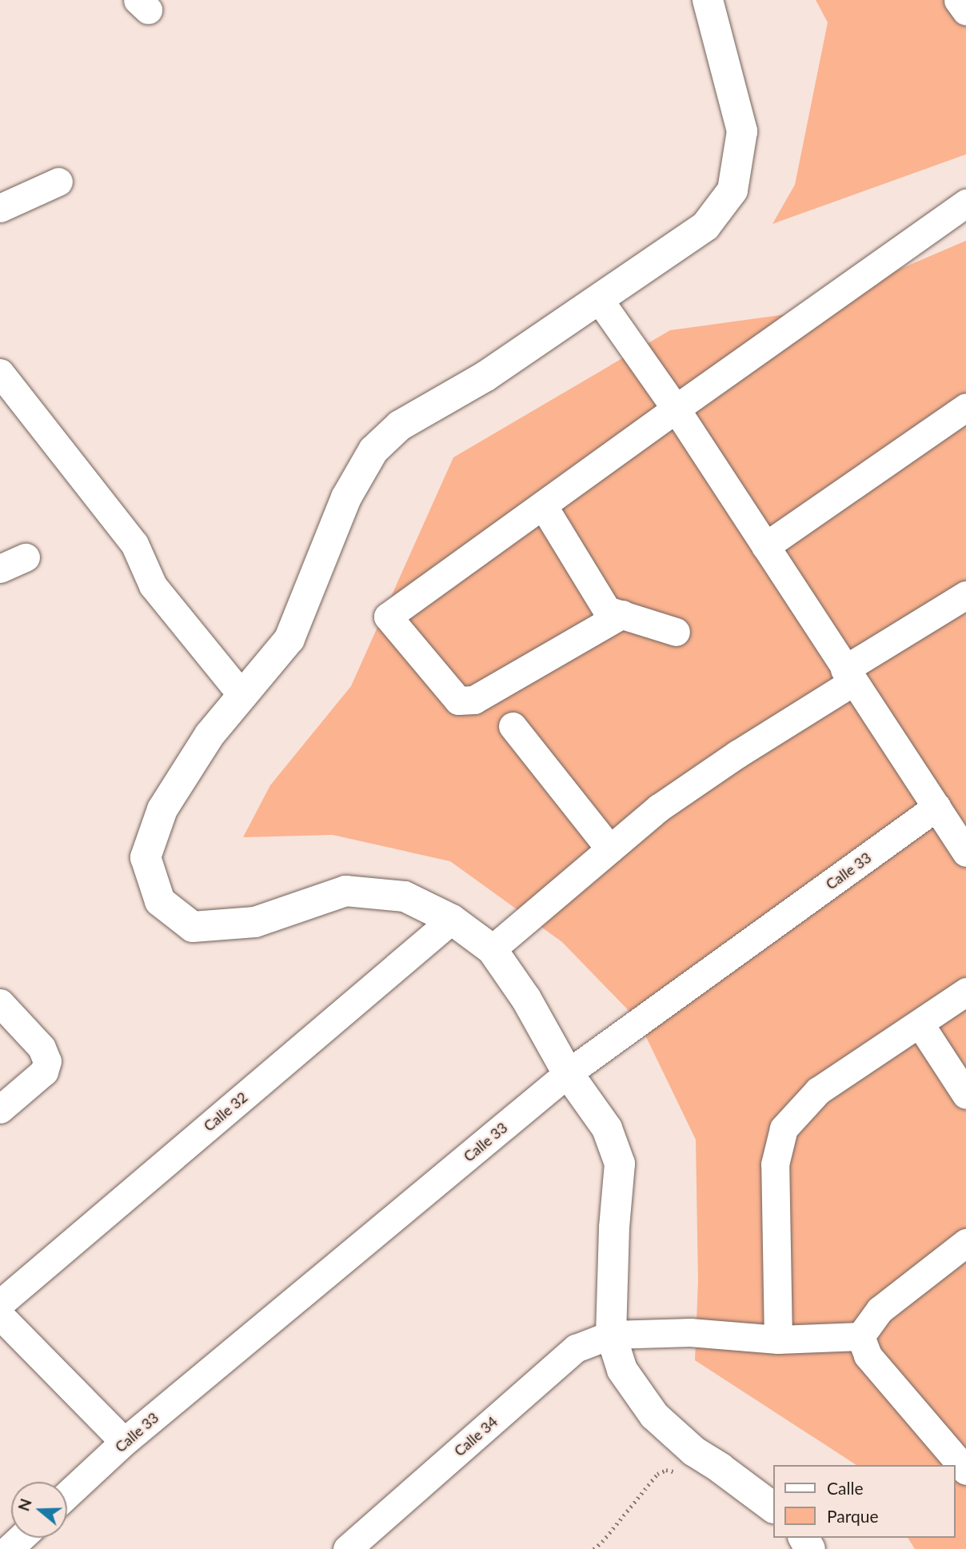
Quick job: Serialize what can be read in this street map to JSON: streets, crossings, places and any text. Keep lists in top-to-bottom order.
{
  "streets": {
    "street": ["Calle 33", "Calle 32", "Calle 34"]
  },
  "legend": ["Calle", "Parque"],
  "north": "left"
}
